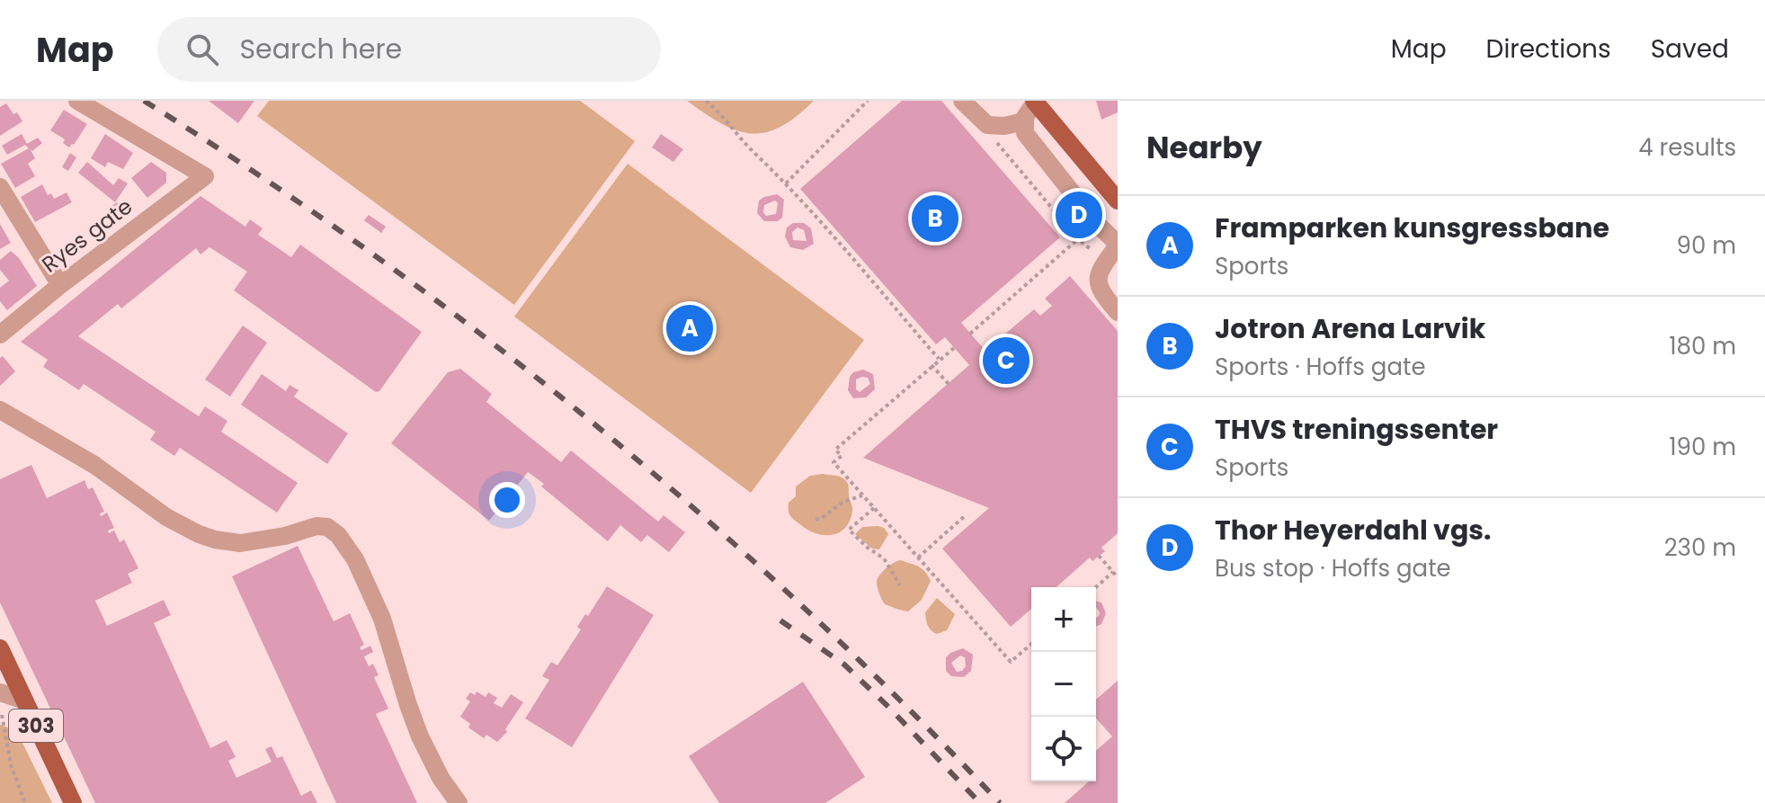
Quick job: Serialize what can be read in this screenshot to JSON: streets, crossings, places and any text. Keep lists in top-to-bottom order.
{
  "streets": {
    "main road": ["303"],
    "street": ["Ryes gate"]
  },
  "page": {
    "header": "Map",
    "search": "Search here",
    "nav": ["Map", "Directions", "Saved"],
    "heading": ["Nearby", "4 results"],
    "pins": [
      "D",
      "B",
      "A",
      "C"
    ],
    "list": [
      {
        "mark": "A",
        "name": "Framparken kunsgressbane",
        "note": "Sports",
        "value": "90 m"
      },
      {
        "mark": "B",
        "name": "Jotron Arena Larvik",
        "note": "Sports · Hoffs gate",
        "value": "180 m"
      },
      {
        "mark": "C",
        "name": "THVS treningssenter",
        "note": "Sports",
        "value": "190 m"
      },
      {
        "mark": "D",
        "name": "Thor Heyerdahl vgs.",
        "note": "Bus stop · Hoffs gate",
        "value": "230 m"
      }
    ],
    "map_buttons": ["+", "−"]
  }
}
